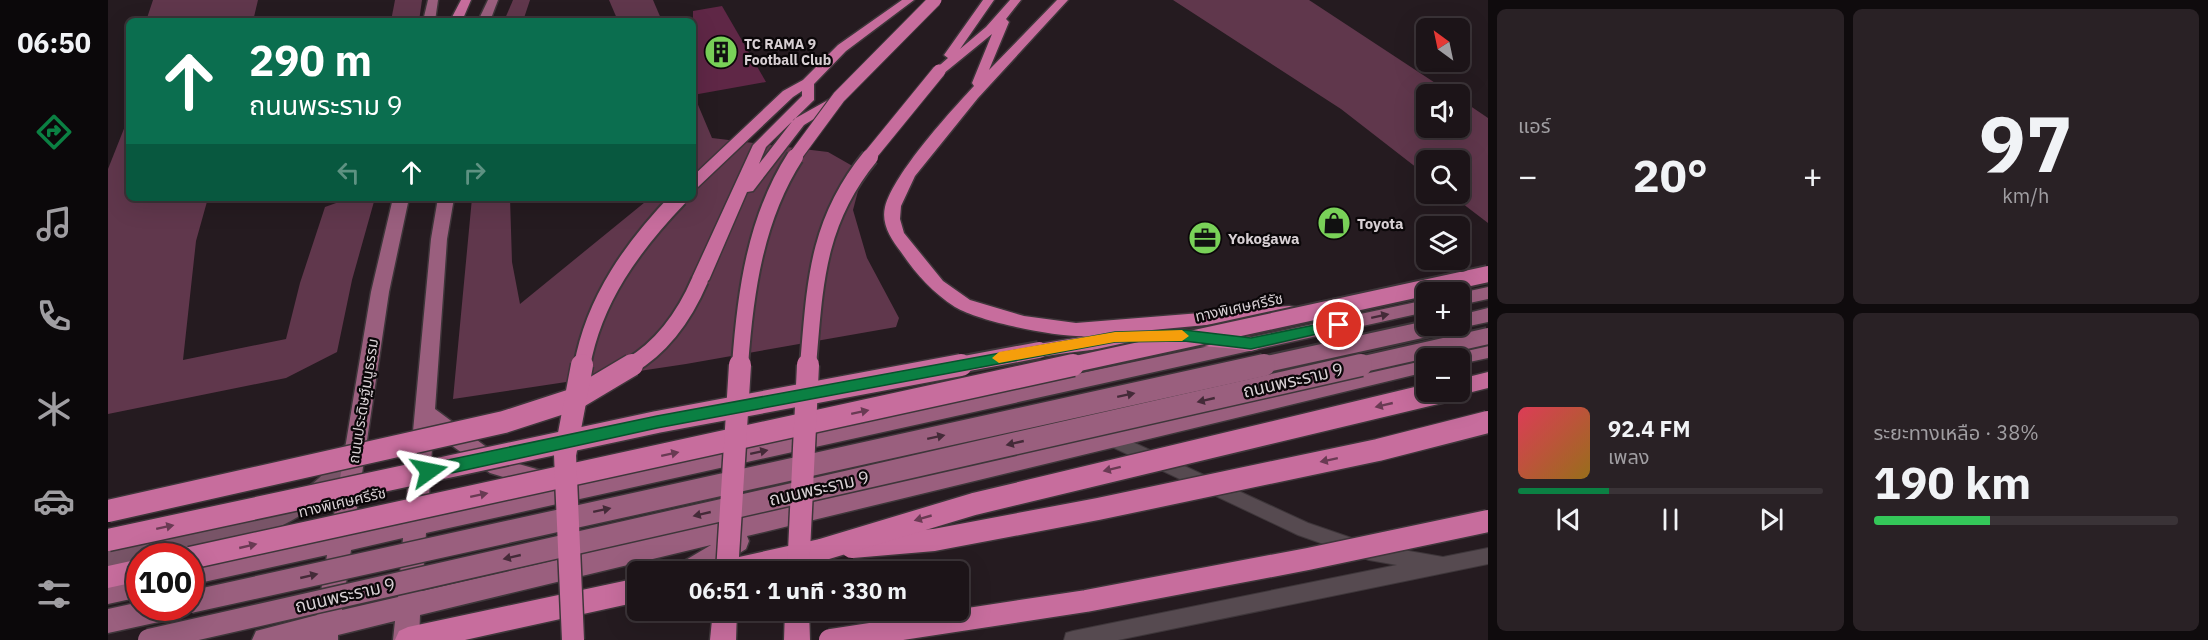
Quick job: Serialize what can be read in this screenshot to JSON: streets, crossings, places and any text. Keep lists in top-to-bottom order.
{
  "streets": {
    "highway": ["ทางพิเศษศรีรัช"],
    "main road": ["ถนนพระราม 9", "ถนนประดิษฐ์มนูธรรม"]
  },
  "crossings": [
    ["ถนนพระราม 9", "ถนนประดิษฐ์มนูธรรม"]
  ],
  "places": {
    "building": ["TC RAMA 9 Football Club"],
    "shop": ["Toyota"],
    "office": ["Yokogawa"]
  },
  "north": "top left",
  "page": {
    "tabs": "06:50",
    "tile": [
      "แอร์",
      ["97", "km/h"],
      ["ระยะทางเหลือ · 38%", "190 km"]
    ],
    "map_buttons": ["+", "−"],
    "turn": ["290 m", "ถนนพระราม 9"],
    "heat": ["−", "20°", "+"],
    "song": ["92.4 FM", "เพลง"],
    "limit": "100",
    "trip": "06:51 · 1 นาที · 330 m"
  }
}
